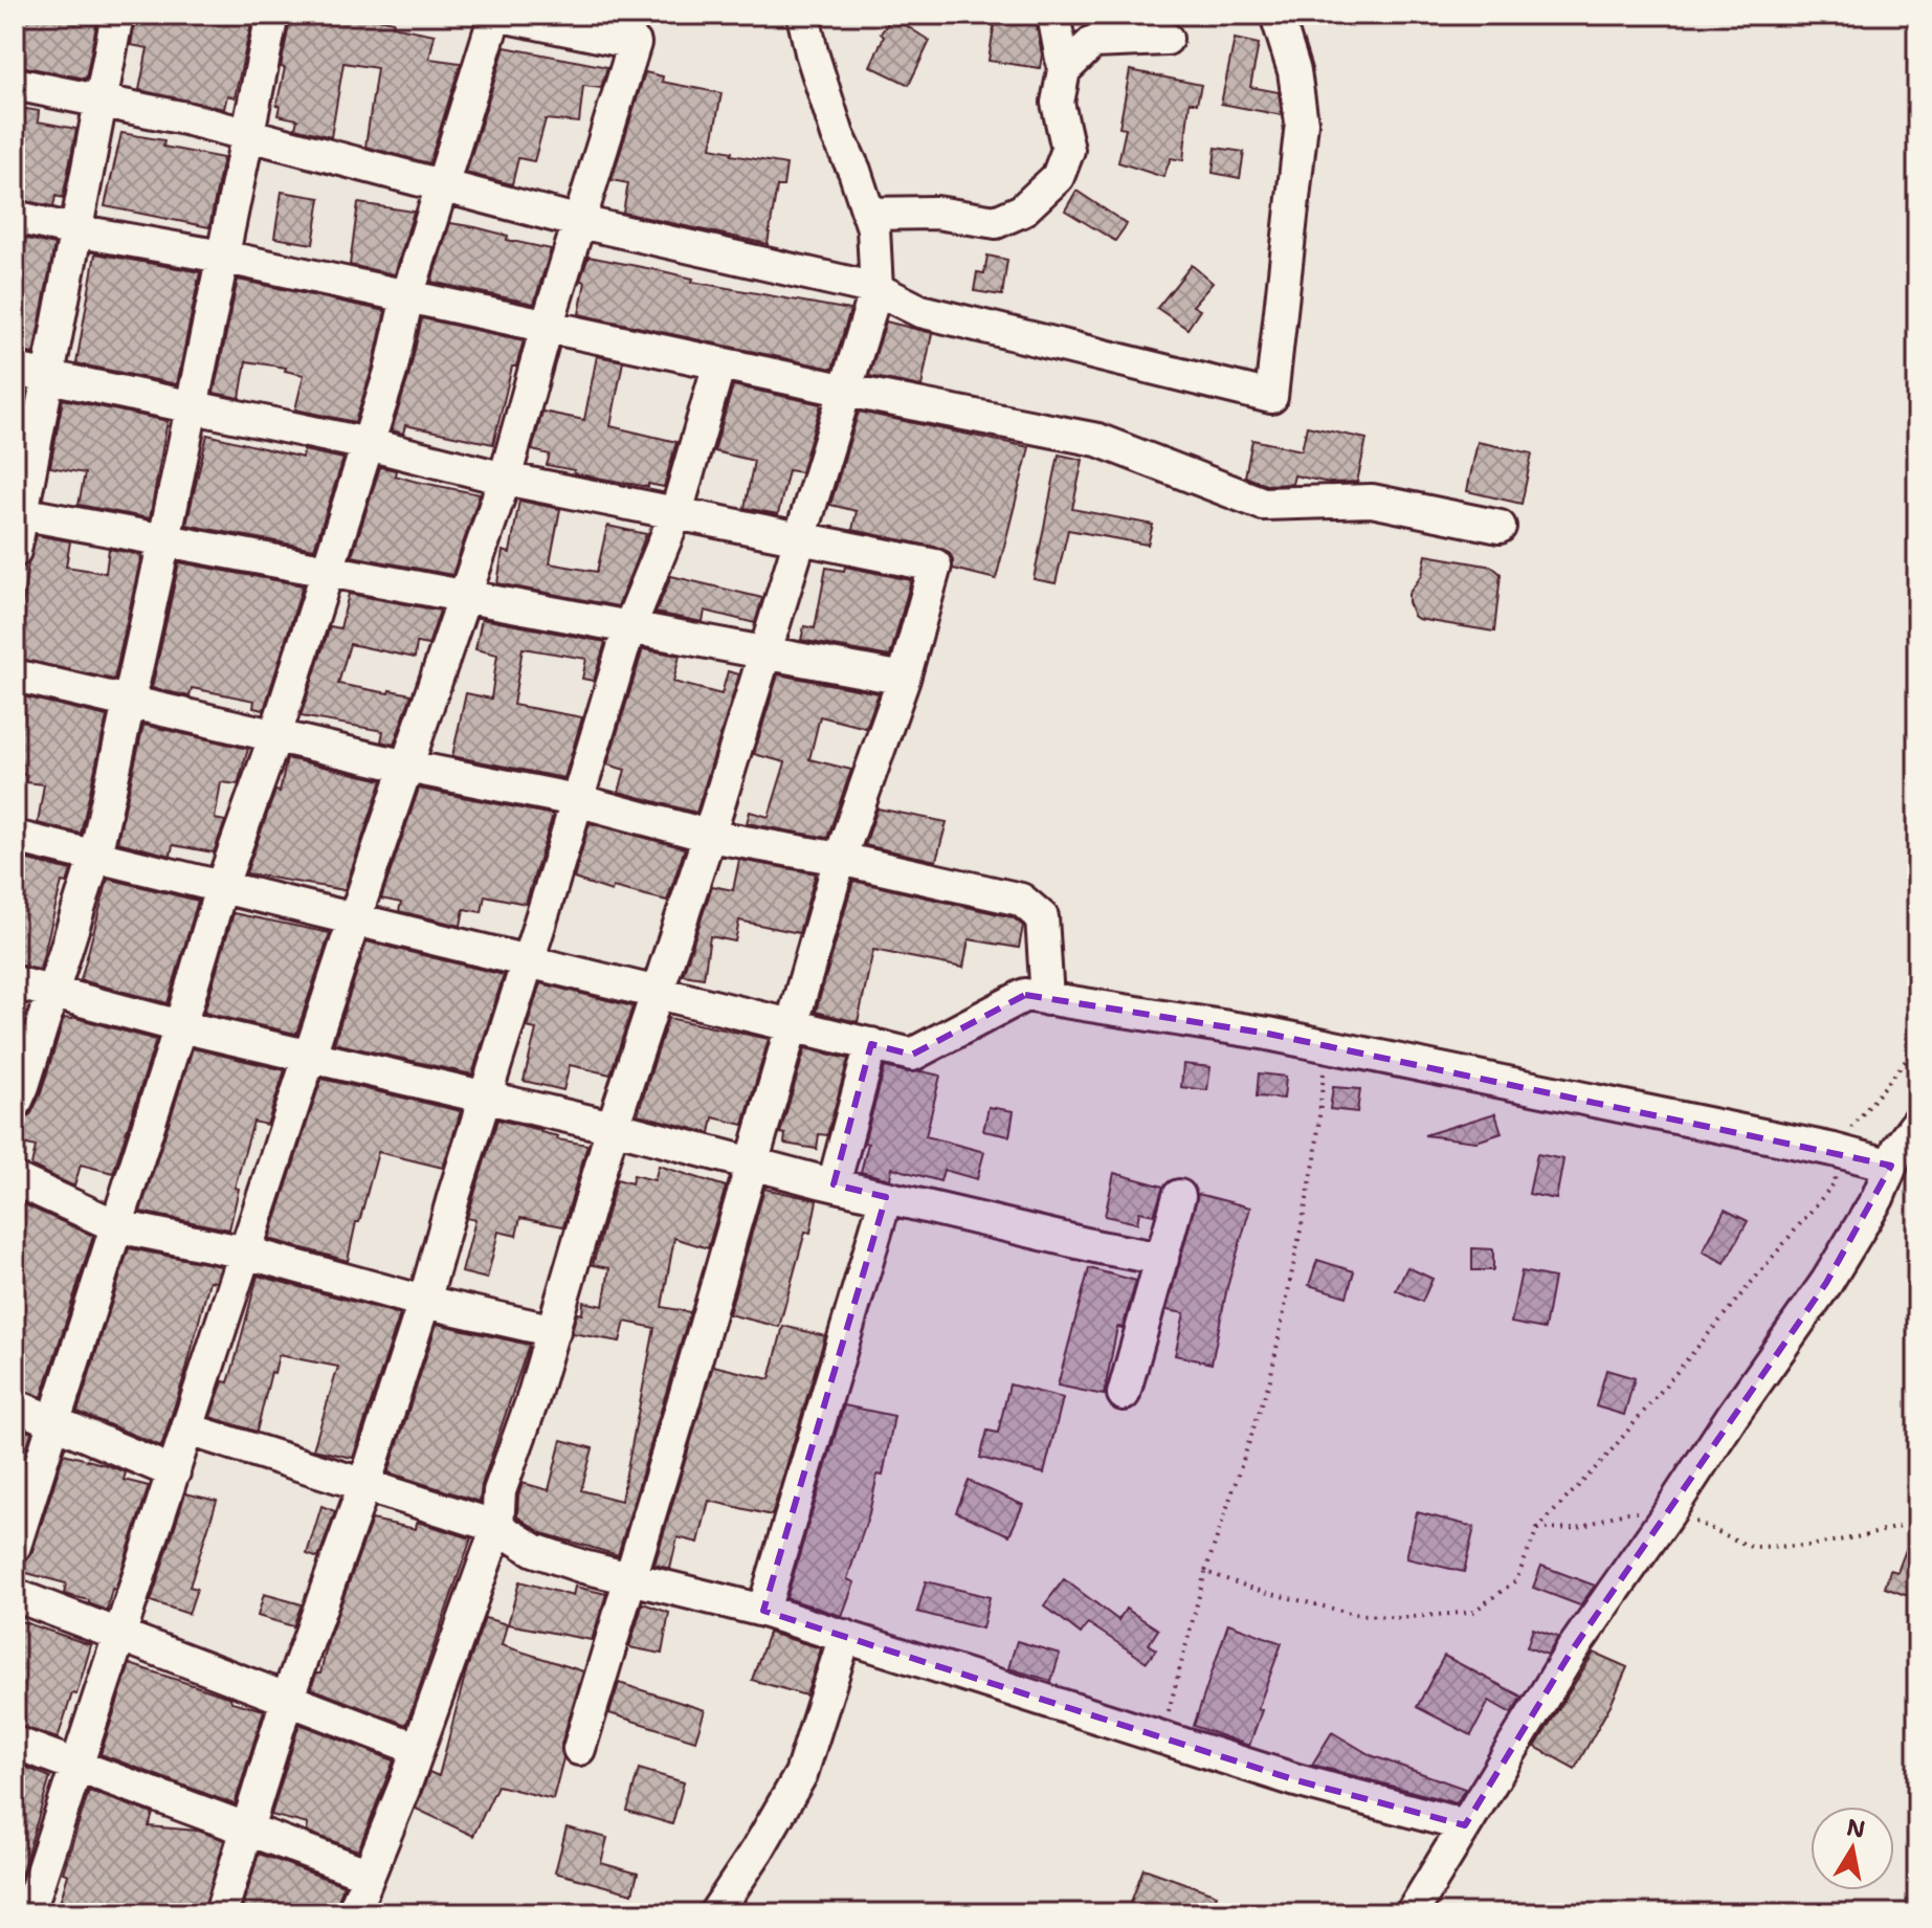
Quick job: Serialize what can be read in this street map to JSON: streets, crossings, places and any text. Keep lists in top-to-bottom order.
{
  "north": "top"
}
